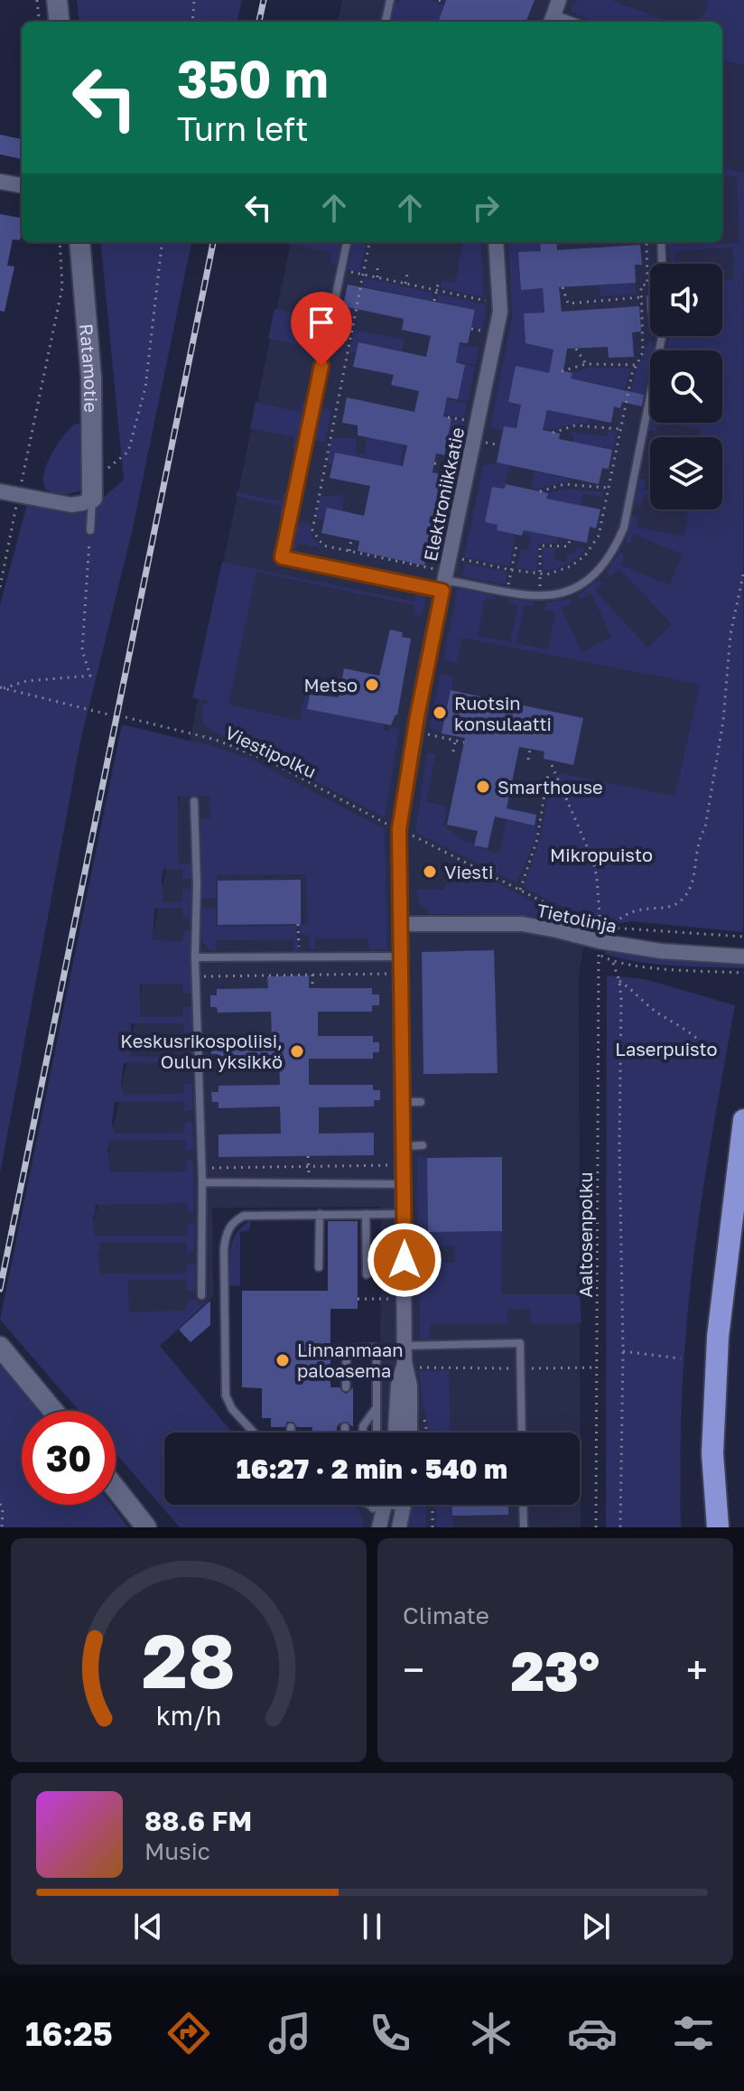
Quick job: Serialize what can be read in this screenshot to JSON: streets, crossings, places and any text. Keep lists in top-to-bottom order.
{
  "streets": {
    "street": ["Ratamotie", "Elektroniikkatie", "Tietolinja"],
    "path": ["Viestipolku", "Aaltosenpolku"]
  },
  "crossings": [
    ["Elektroniikkatie", "Viestipolku"],
    ["Elektroniikkatie", "Tietolinja"],
    ["Viestipolku", "Tietolinja"],
    ["Viestipolku", "Aaltosenpolku"],
    ["Tietolinja", "Aaltosenpolku"]
  ],
  "parks": ["Mikropuisto", "Laserpuisto"],
  "places": [
    "Metso",
    "Ruotsin konsulaatti",
    "Smarthouse",
    "Viesti",
    "Keskusrikospoliisi, Oulun yksikkö",
    "Linnanmaan paloasema"
  ],
  "page": {
    "turn": ["350 m", "Turn left"],
    "limit": "30",
    "trip": "16:27 · 2 min · 540 m",
    "tile": "Climate",
    "heat": ["−", "23°", "+"],
    "song": ["88.6 FM", "Music"],
    "tabs": "16:25",
    "gauge": ["28", "km/h"]
  }
}
